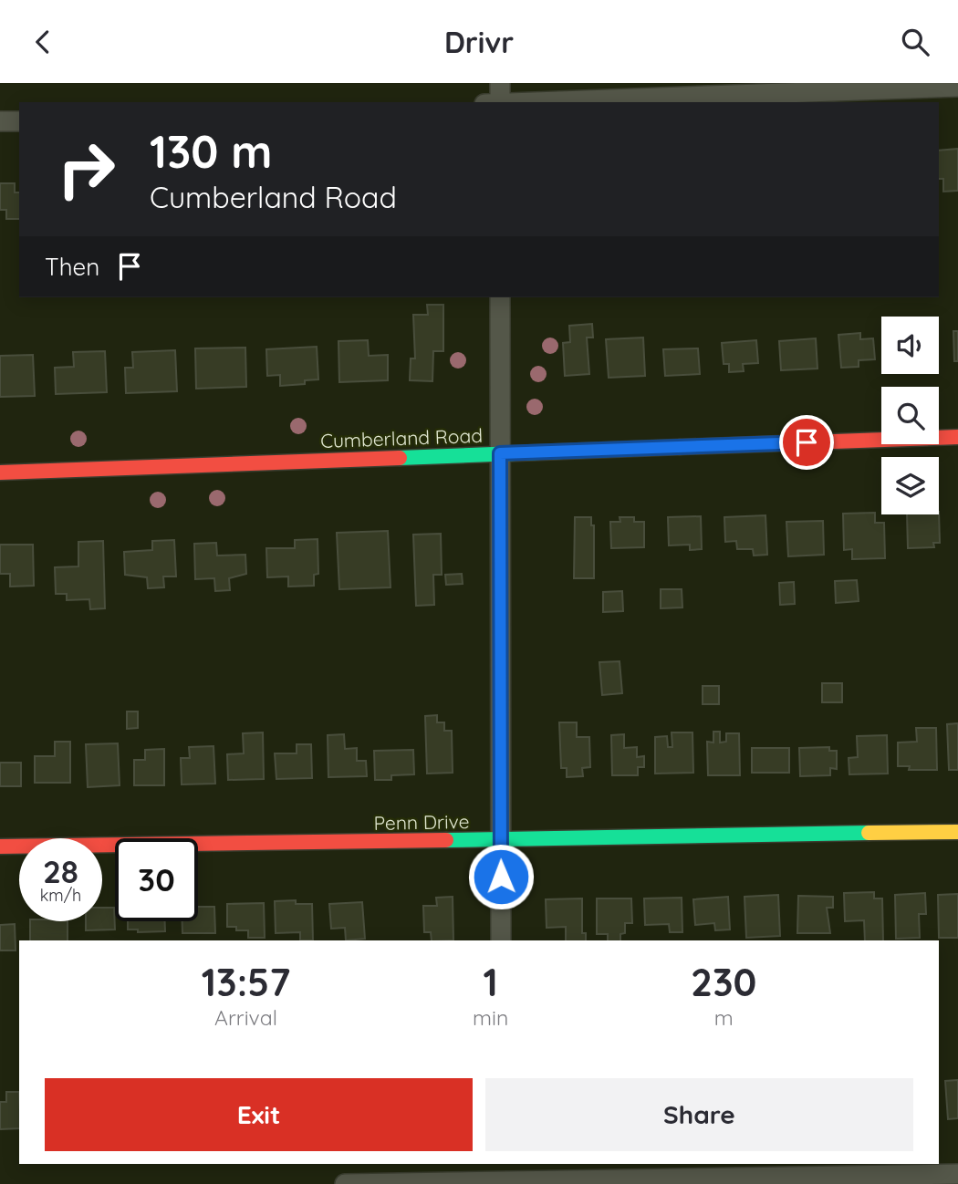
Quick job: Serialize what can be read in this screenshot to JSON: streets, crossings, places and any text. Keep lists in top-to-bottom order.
{
  "streets": {
    "street": ["Cumberland Road", "Penn Drive"]
  },
  "page": {
    "header": "Drivr",
    "turn": ["130 m", "Cumberland Road"],
    "then": "Then",
    "speed": "28 km/h",
    "limit": "30",
    "eta": [
      "13:57",
      "Arrival",
      "1",
      "min",
      "230",
      "m"
    ],
    "buttons": ["Exit", "Share"]
  }
}
